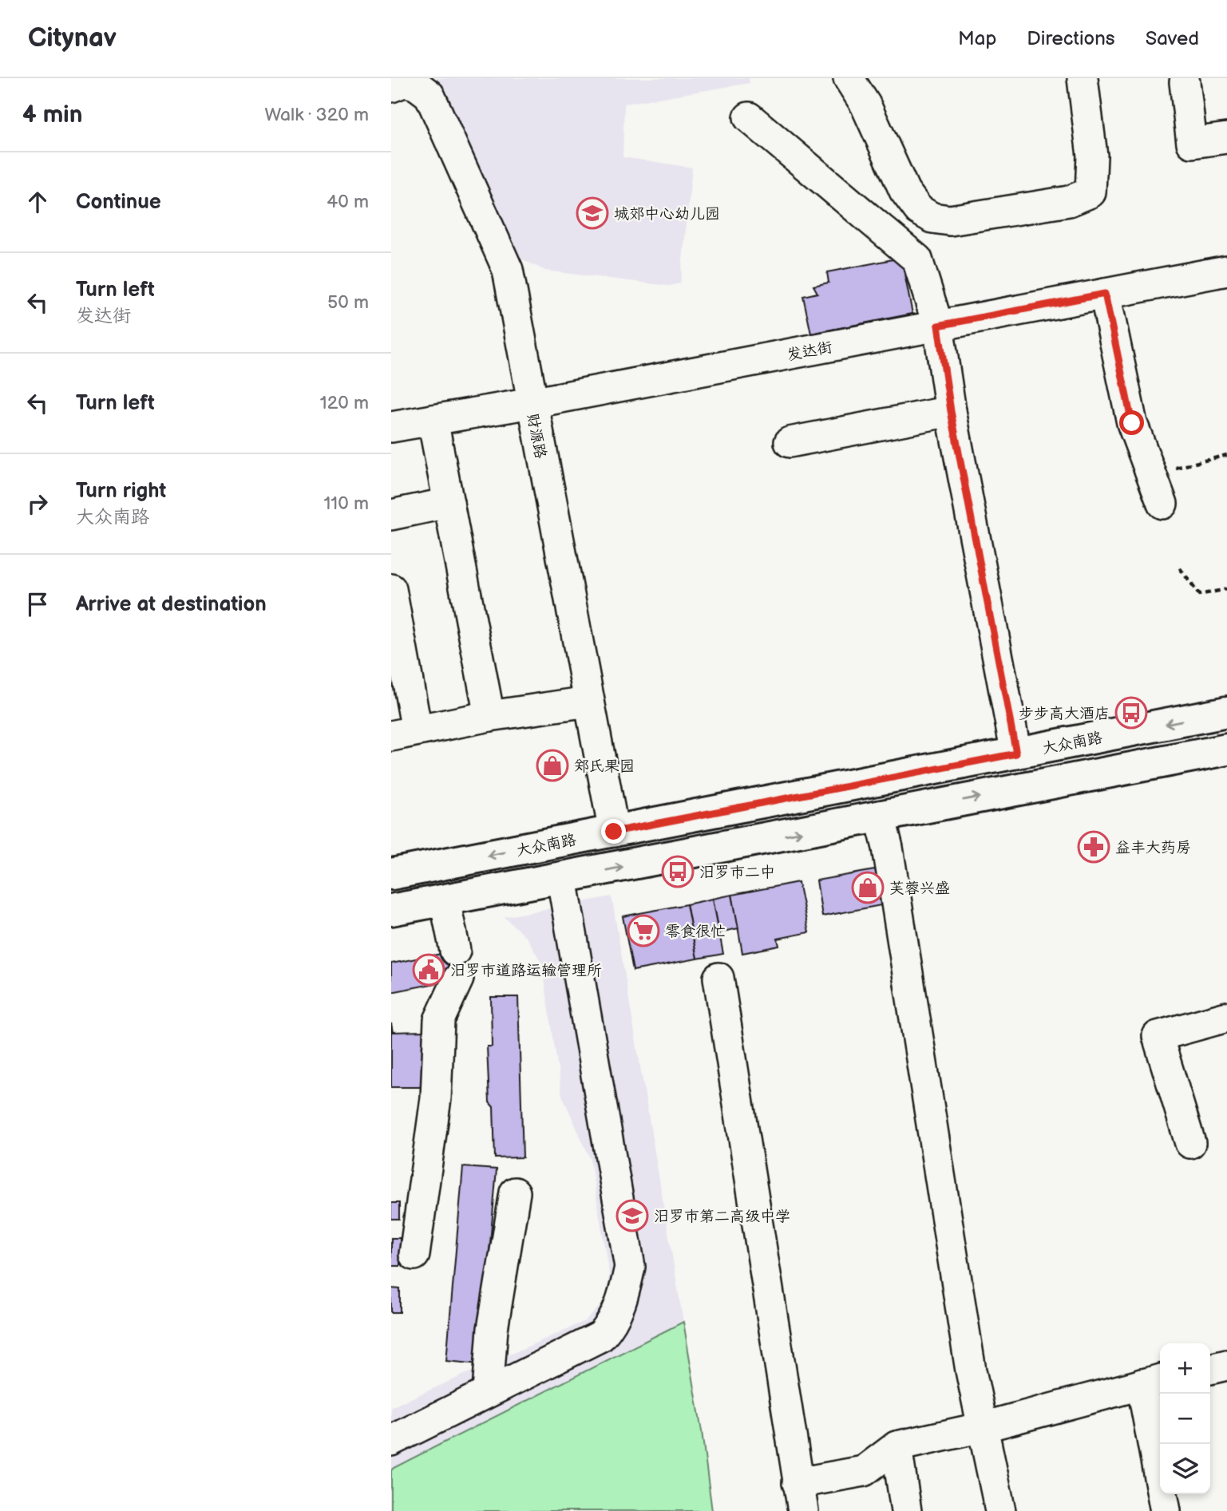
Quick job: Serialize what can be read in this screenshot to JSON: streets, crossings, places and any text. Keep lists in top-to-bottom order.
{
  "streets": {
    "main road": ["大众南路"],
    "street": ["发达街", "财源路"]
  },
  "crossings": [
    ["发达街", "财源路"],
    ["财源路", "大众南路"]
  ],
  "places": {
    "school or university": ["城郊中心幼儿园", "汨罗市第二高级中学"],
    "bus stop": ["步步高大酒店", "汨罗市二中"],
    "shop": ["郑氏果园", "芙蓉兴盛"],
    "pharmacy": ["益丰大药房"],
    "supermarket": ["零食很忙"],
    "public building": ["汨罗市道路运输管理所"]
  },
  "page": {
    "header": "Citynav",
    "nav": ["Map", "Directions", "Saved"],
    "heading": ["4 min", "Walk · 320 m"],
    "list": [
      ["Continue", "40 m"],
      ["Turn left", "发达街", "50 m"],
      ["Turn left", "120 m"],
      ["Turn right", "大众南路", "110 m"],
      "Arrive at destination"
    ],
    "map_buttons": ["+", "−"]
  }
}
